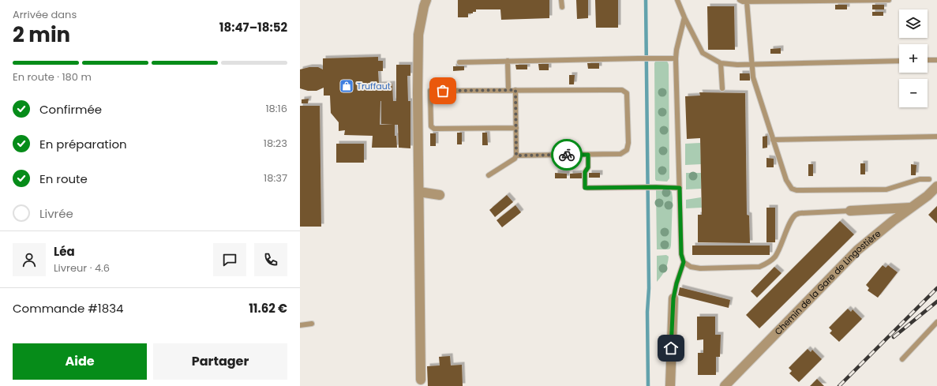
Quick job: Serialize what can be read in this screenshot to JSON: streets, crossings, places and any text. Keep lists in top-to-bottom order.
{
  "streets": {
    "street": ["Chemin de la Gare de Lingostière"]
  },
  "places": {
    "shop": ["Truffaut"]
  },
  "page": {
    "heading": ["2 min", "Arrivée dans", "18:47–18:52"],
    "panel": [
      "Léa",
      "Livreur · 4.6",
      "Commande #1834",
      "11.62 €"
    ],
    "map_buttons": ["+", "−"],
    "bar": "En route · 180 m",
    "list": [
      ["Confirmée", "18:16"],
      ["En préparation", "18:23"],
      ["En route", "18:37"],
      "Livrée"
    ],
    "buttons": ["Aide", "Partager"]
  }
}
